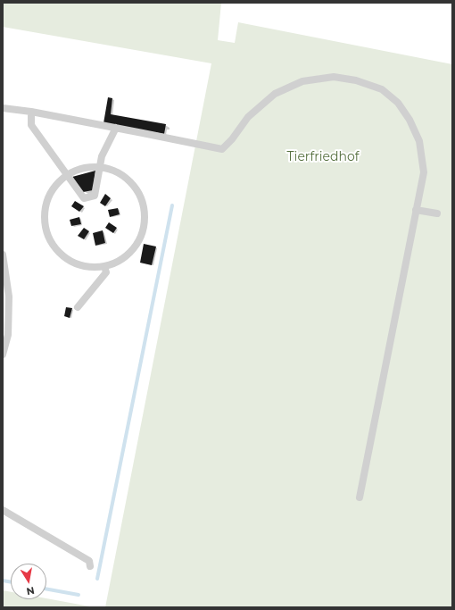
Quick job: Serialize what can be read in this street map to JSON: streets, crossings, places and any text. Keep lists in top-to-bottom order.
{
  "parks": ["Tierfriedhof"],
  "north": "bottom"
}
